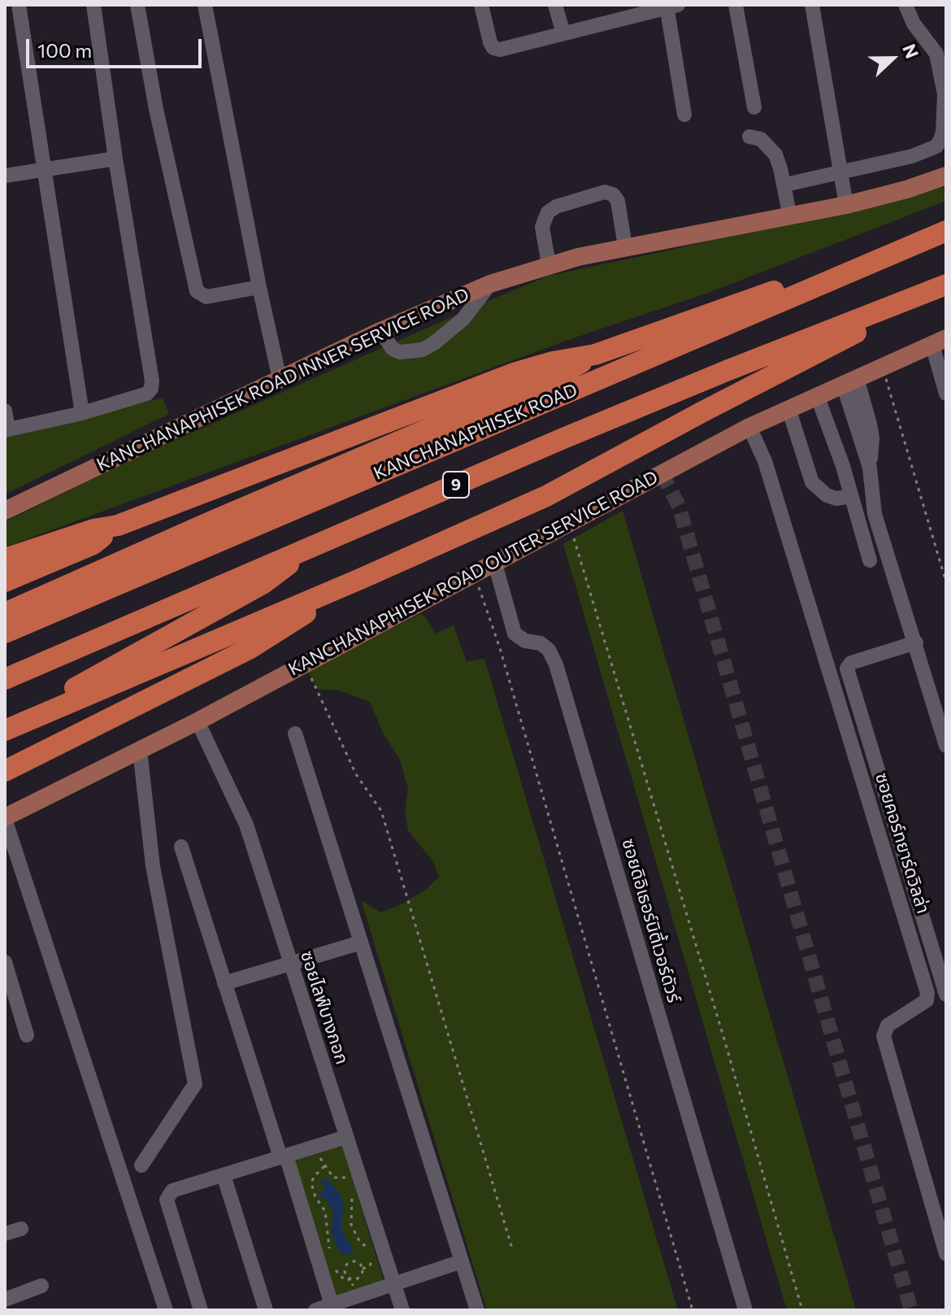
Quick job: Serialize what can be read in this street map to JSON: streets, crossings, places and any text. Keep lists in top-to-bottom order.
{
  "streets": {
    "highway": ["KANCHANAPHISEK ROAD", "9"],
    "main road": ["KANCHANAPHISEK ROAD INNER SERVICE ROAD", "KANCHANAPHISEK ROAD OUTER SERVICE ROAD"],
    "street": ["ซอยคอร์ทยาร์ดวิลล่า", "ซอยดิอิเธอร์นิตี้เวอร์ดัวร์", "ซอยไลฟ์บางกอก"]
  },
  "crossings": [
    ["KANCHANAPHISEK ROAD OUTER SERVICE ROAD", "ซอยคอร์ทยาร์ดวิลล่า"],
    ["KANCHANAPHISEK ROAD OUTER SERVICE ROAD", "ซอยดิอิเธอร์นิตี้เวอร์ดัวร์"],
    ["KANCHANAPHISEK ROAD OUTER SERVICE ROAD", "ซอยไลฟ์บางกอก"]
  ],
  "scale_bar": "100 m",
  "north": "right"
}
